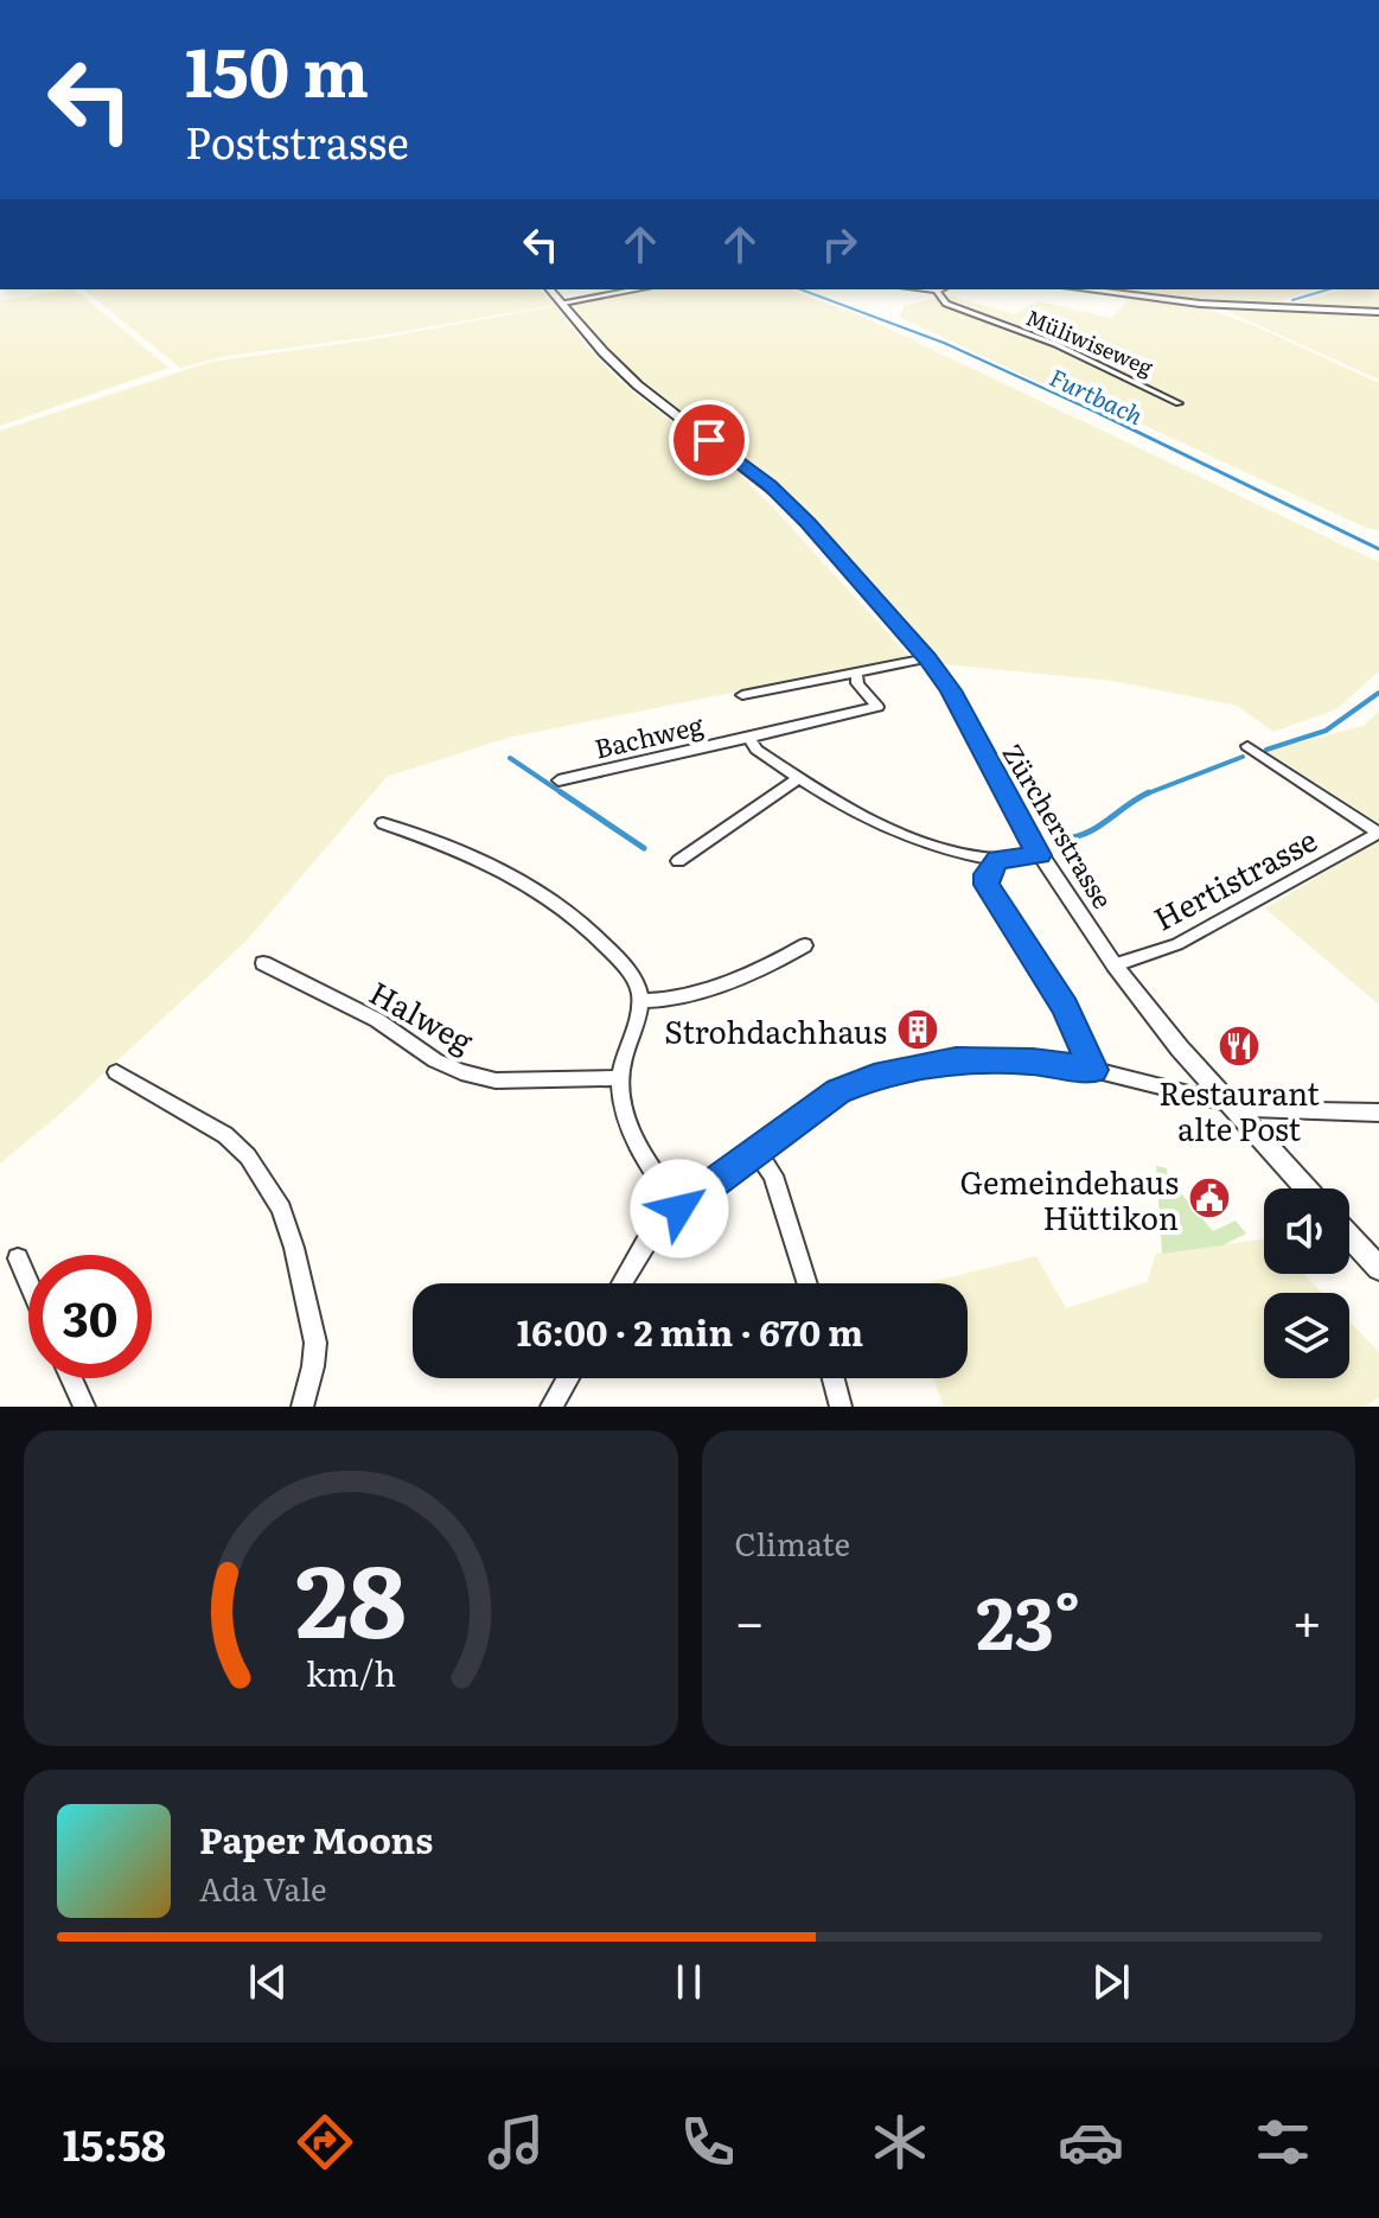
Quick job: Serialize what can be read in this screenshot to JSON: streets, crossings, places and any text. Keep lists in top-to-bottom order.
{
  "streets": {
    "street": [
      "Müliwiseweg",
      "Bachweg",
      "Zürcherstrasse",
      "Hertistrasse",
      "Halweg"
    ]
  },
  "crossings": [
    ["Zürcherstrasse", "Hertistrasse"]
  ],
  "water": ["Furtbach"],
  "places": {
    "building": ["Strohdachhaus"],
    "restaurant": ["Restaurant alte Post"],
    "public building": ["Gemeindehaus Hüttikon"]
  },
  "page": {
    "turn": ["150 m", "Poststrasse"],
    "limit": "30",
    "trip": "16:00 · 2 min · 670 m",
    "tile": "Climate",
    "heat": ["−", "23°", "+"],
    "song": ["Paper Moons", "Ada Vale"],
    "tabs": "15:58",
    "gauge": ["28", "km/h"]
  }
}
